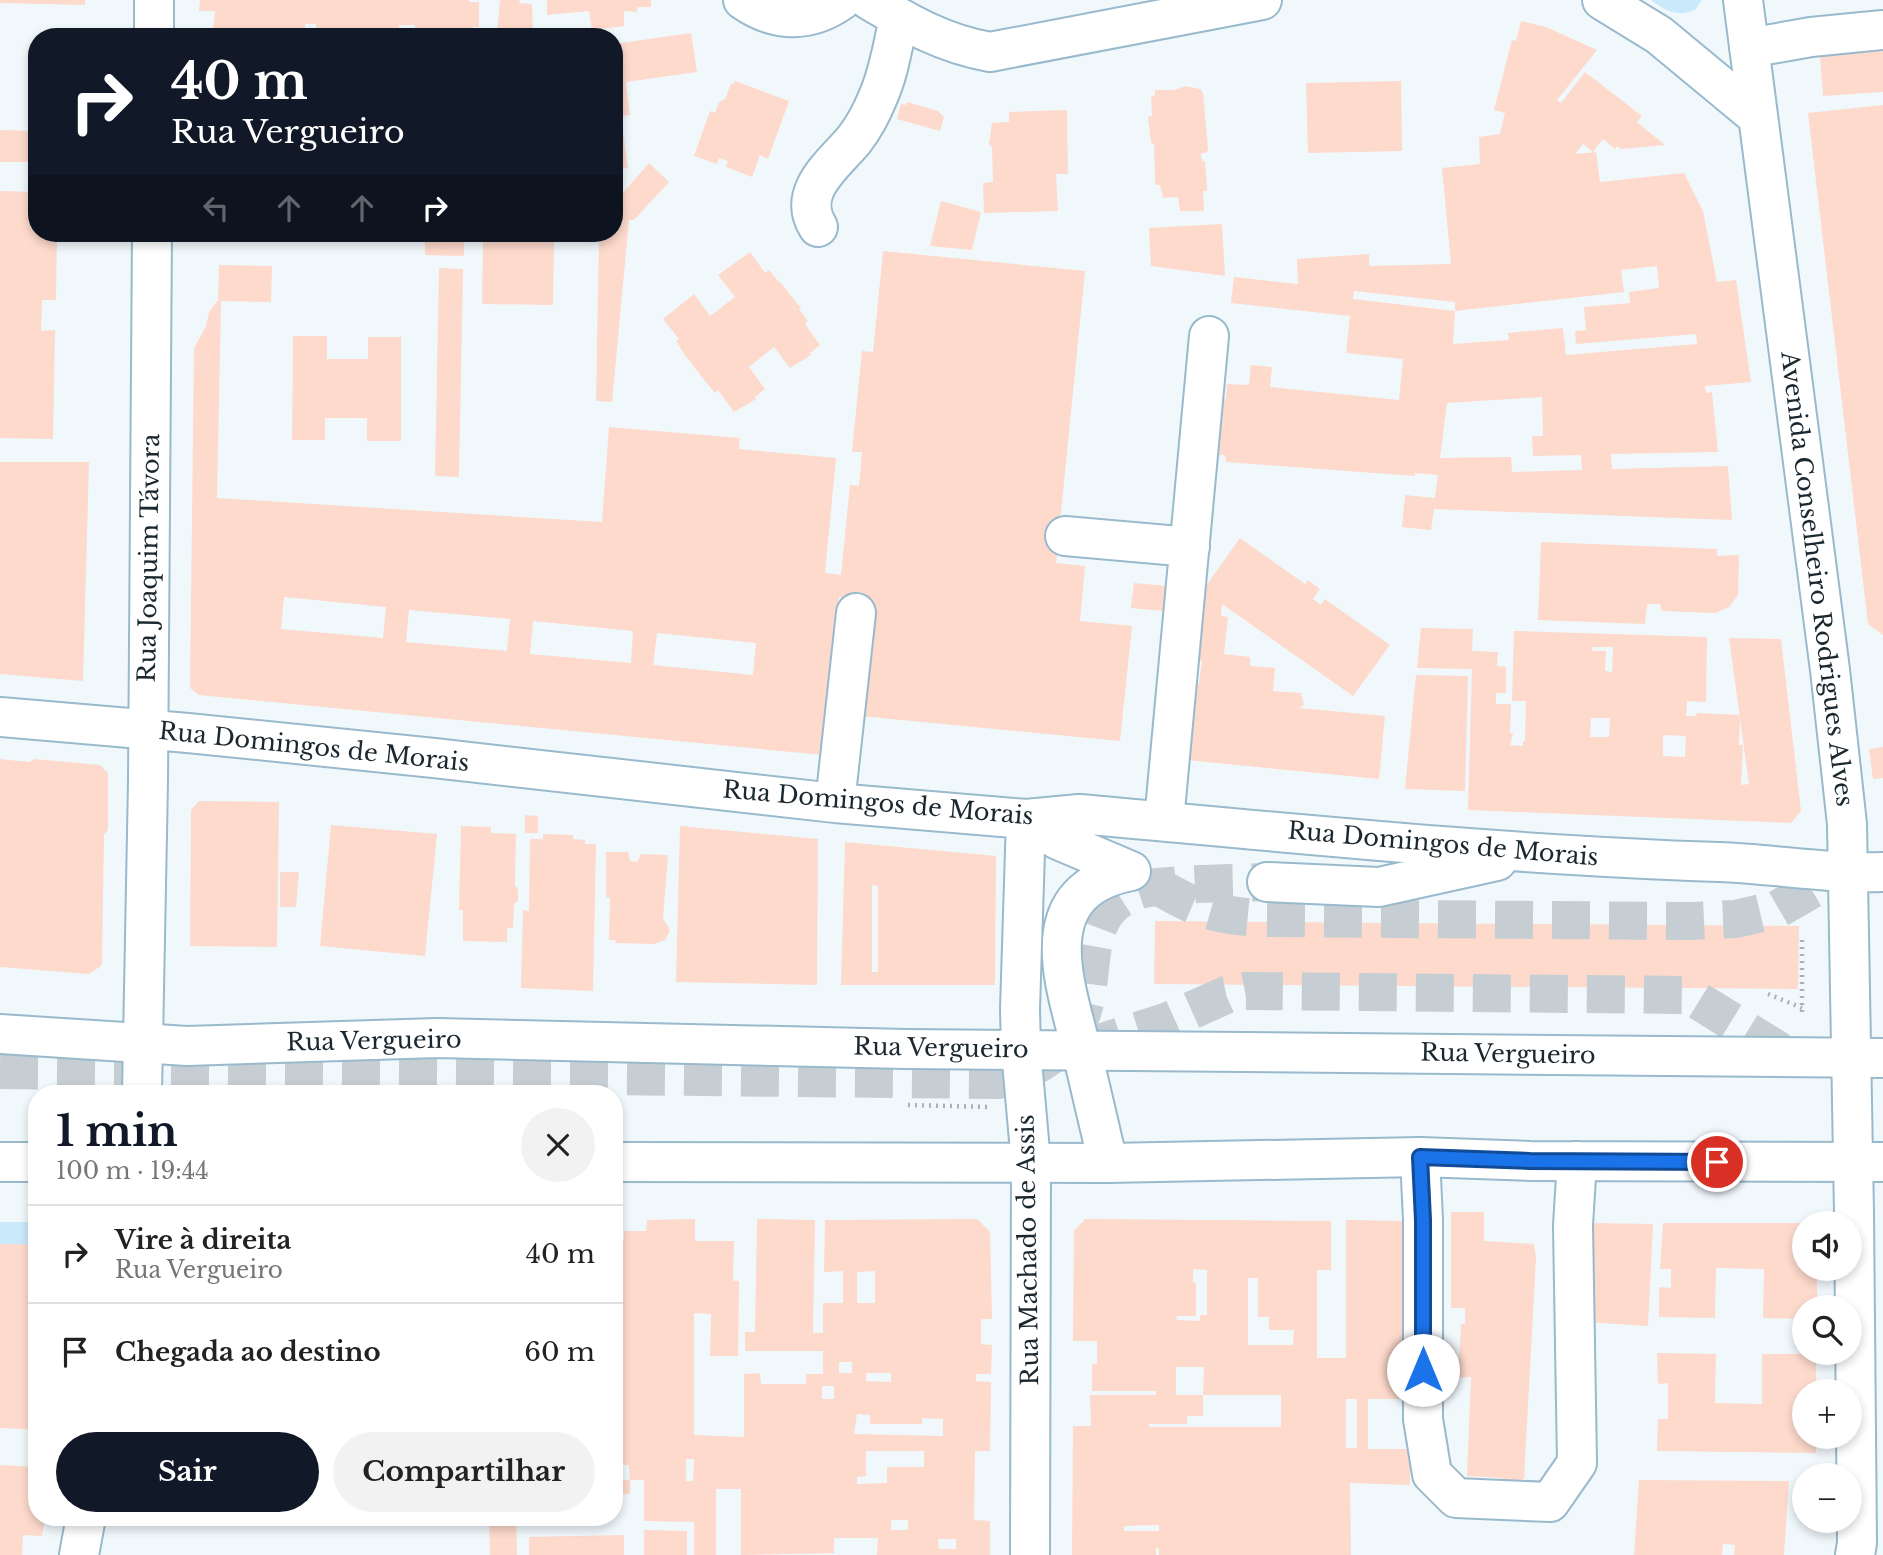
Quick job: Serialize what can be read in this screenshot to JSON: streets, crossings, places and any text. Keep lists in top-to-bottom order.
{
  "streets": {
    "street": [
      "Rua Joaquim Távora",
      "Avenida Conselheiro Rodrigues Alves",
      "Rua Domingos de Morais",
      "Rua Vergueiro",
      "Rua Machado de Assis"
    ]
  },
  "crossings": [
    ["Rua Joaquim Távora", "Rua Domingos de Morais"],
    ["Rua Joaquim Távora", "Rua Vergueiro"],
    ["Avenida Conselheiro Rodrigues Alves", "Rua Domingos de Morais"],
    ["Avenida Conselheiro Rodrigues Alves", "Rua Vergueiro"],
    ["Rua Domingos de Morais", "Rua Machado de Assis"],
    ["Rua Vergueiro", "Rua Machado de Assis"]
  ],
  "page": {
    "turn": ["40 m", "Rua Vergueiro"],
    "heading": ["1 min", "100 m · 19:44"],
    "list": [
      {
        "name": "Vire à direita",
        "note": "Rua Vergueiro",
        "value": "40 m"
      },
      {
        "name": "Chegada ao destino",
        "value": "60 m"
      }
    ],
    "map_buttons": ["+", "−"],
    "buttons": ["Sair", "Compartilhar"]
  }
}
